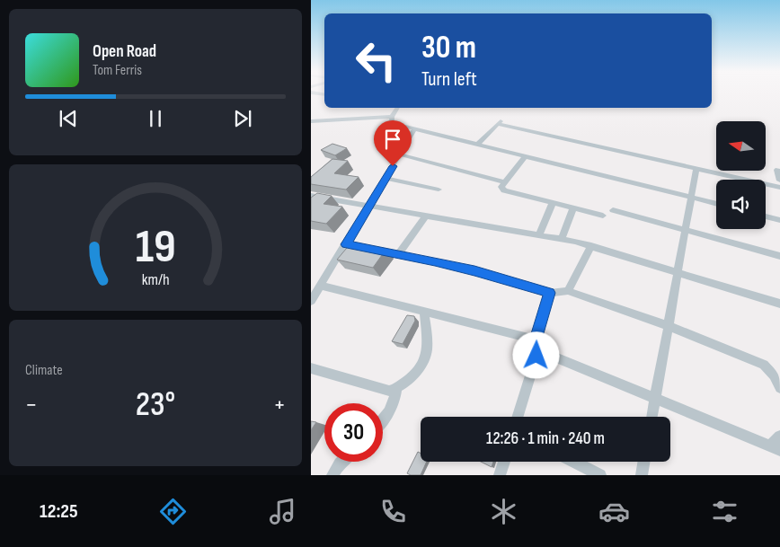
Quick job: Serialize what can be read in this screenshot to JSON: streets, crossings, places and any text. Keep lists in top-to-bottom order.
{
  "north": "left",
  "page": {
    "turn": ["30 m", "Turn left"],
    "song": ["Open Road", "Tom Ferris"],
    "tile": "Climate",
    "heat": ["−", "23°", "+"],
    "limit": "30",
    "trip": "12:26 · 1 min · 240 m",
    "tabs": "12:25",
    "gauge": ["19", "km/h"]
  }
}
